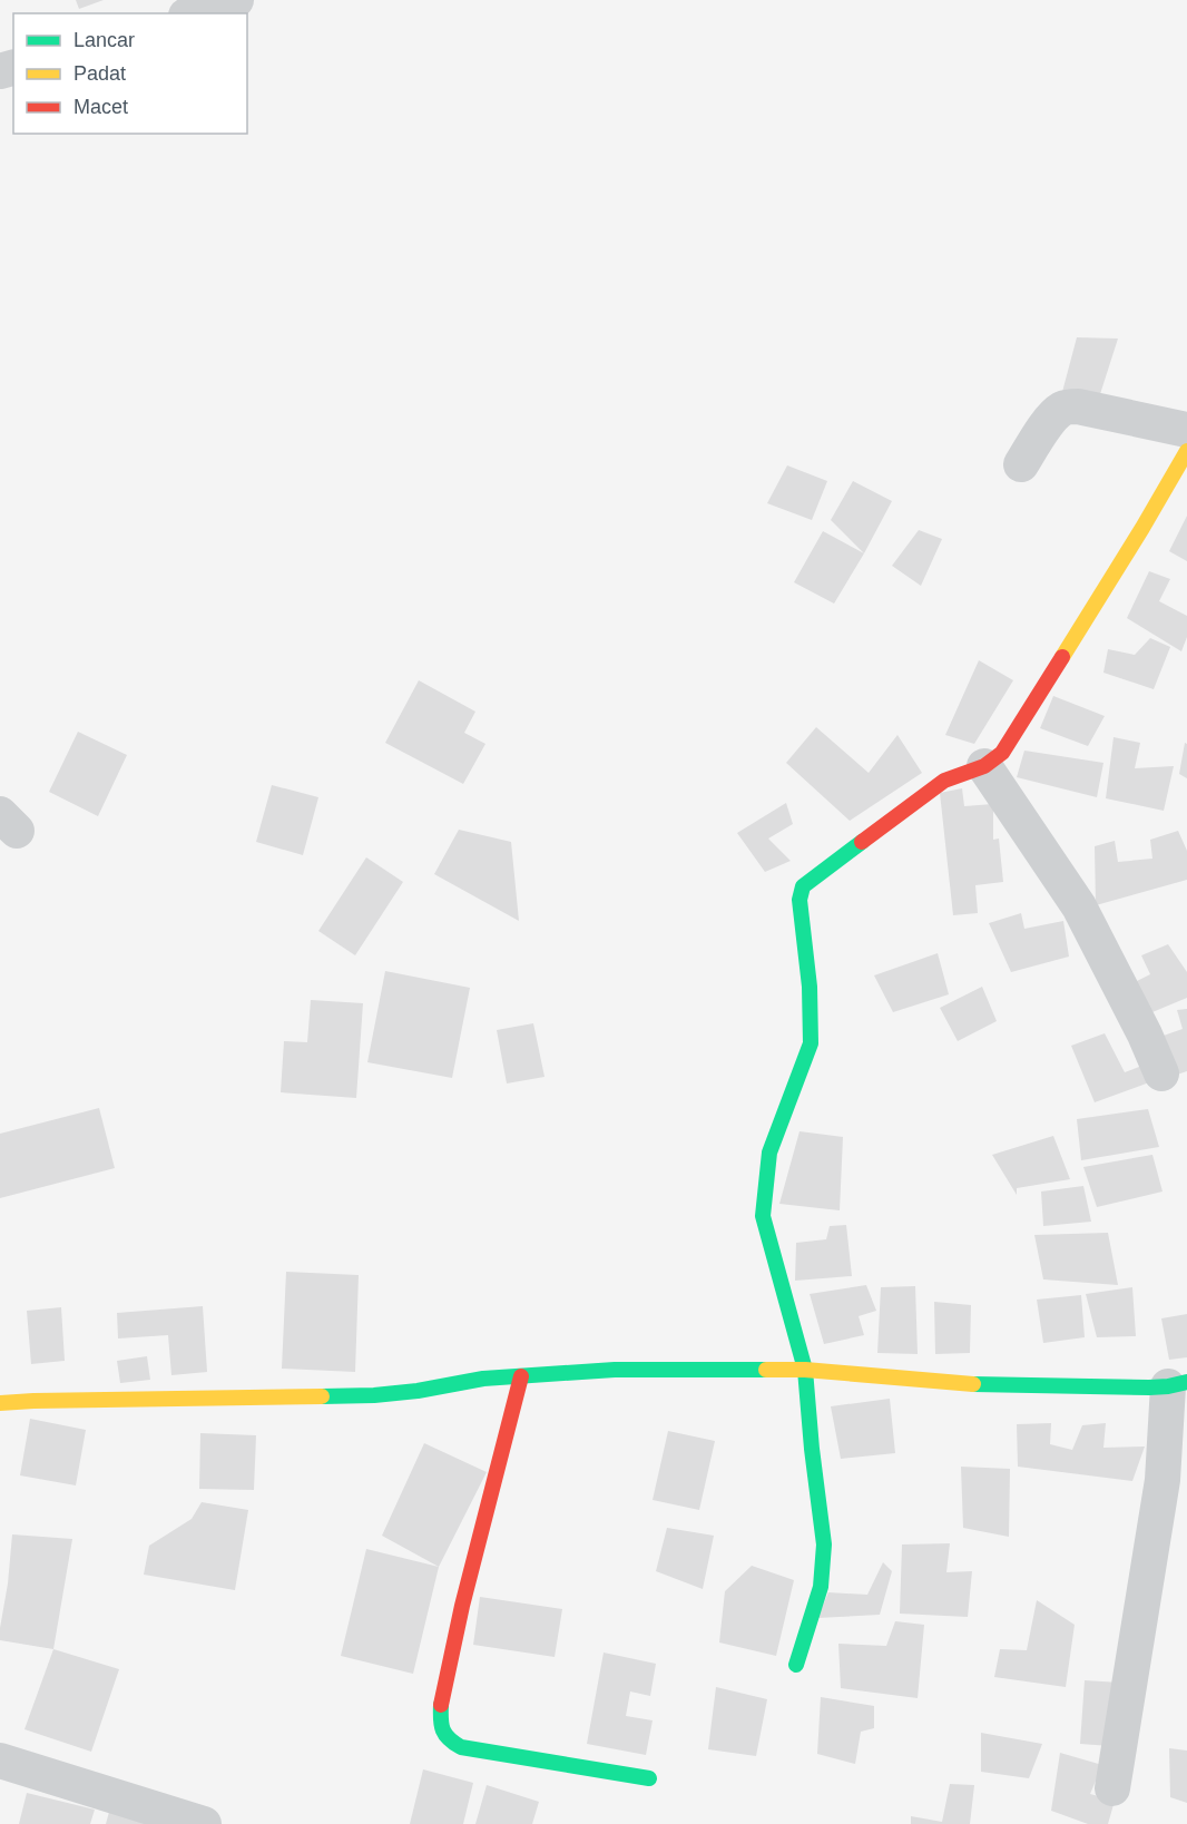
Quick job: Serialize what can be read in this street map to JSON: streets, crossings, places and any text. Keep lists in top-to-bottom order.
{
  "legend": ["Lancar", "Padat", "Macet"]
}
